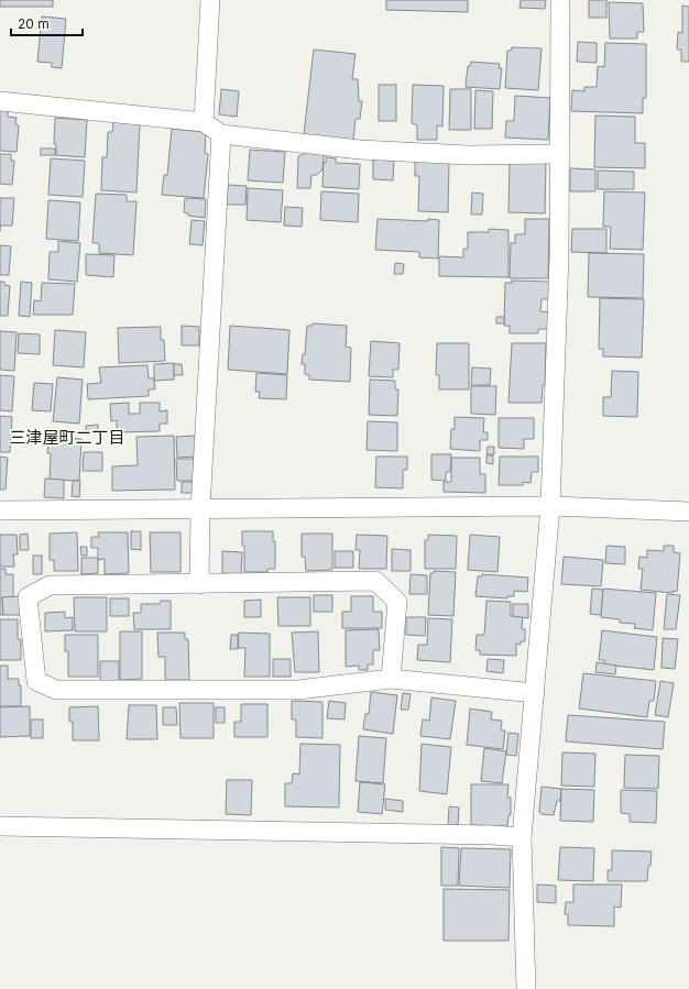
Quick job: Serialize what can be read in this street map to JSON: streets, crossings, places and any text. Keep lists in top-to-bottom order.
{
  "districts": ["三津屋町二丁目"],
  "scale_bar": "20 m"
}
